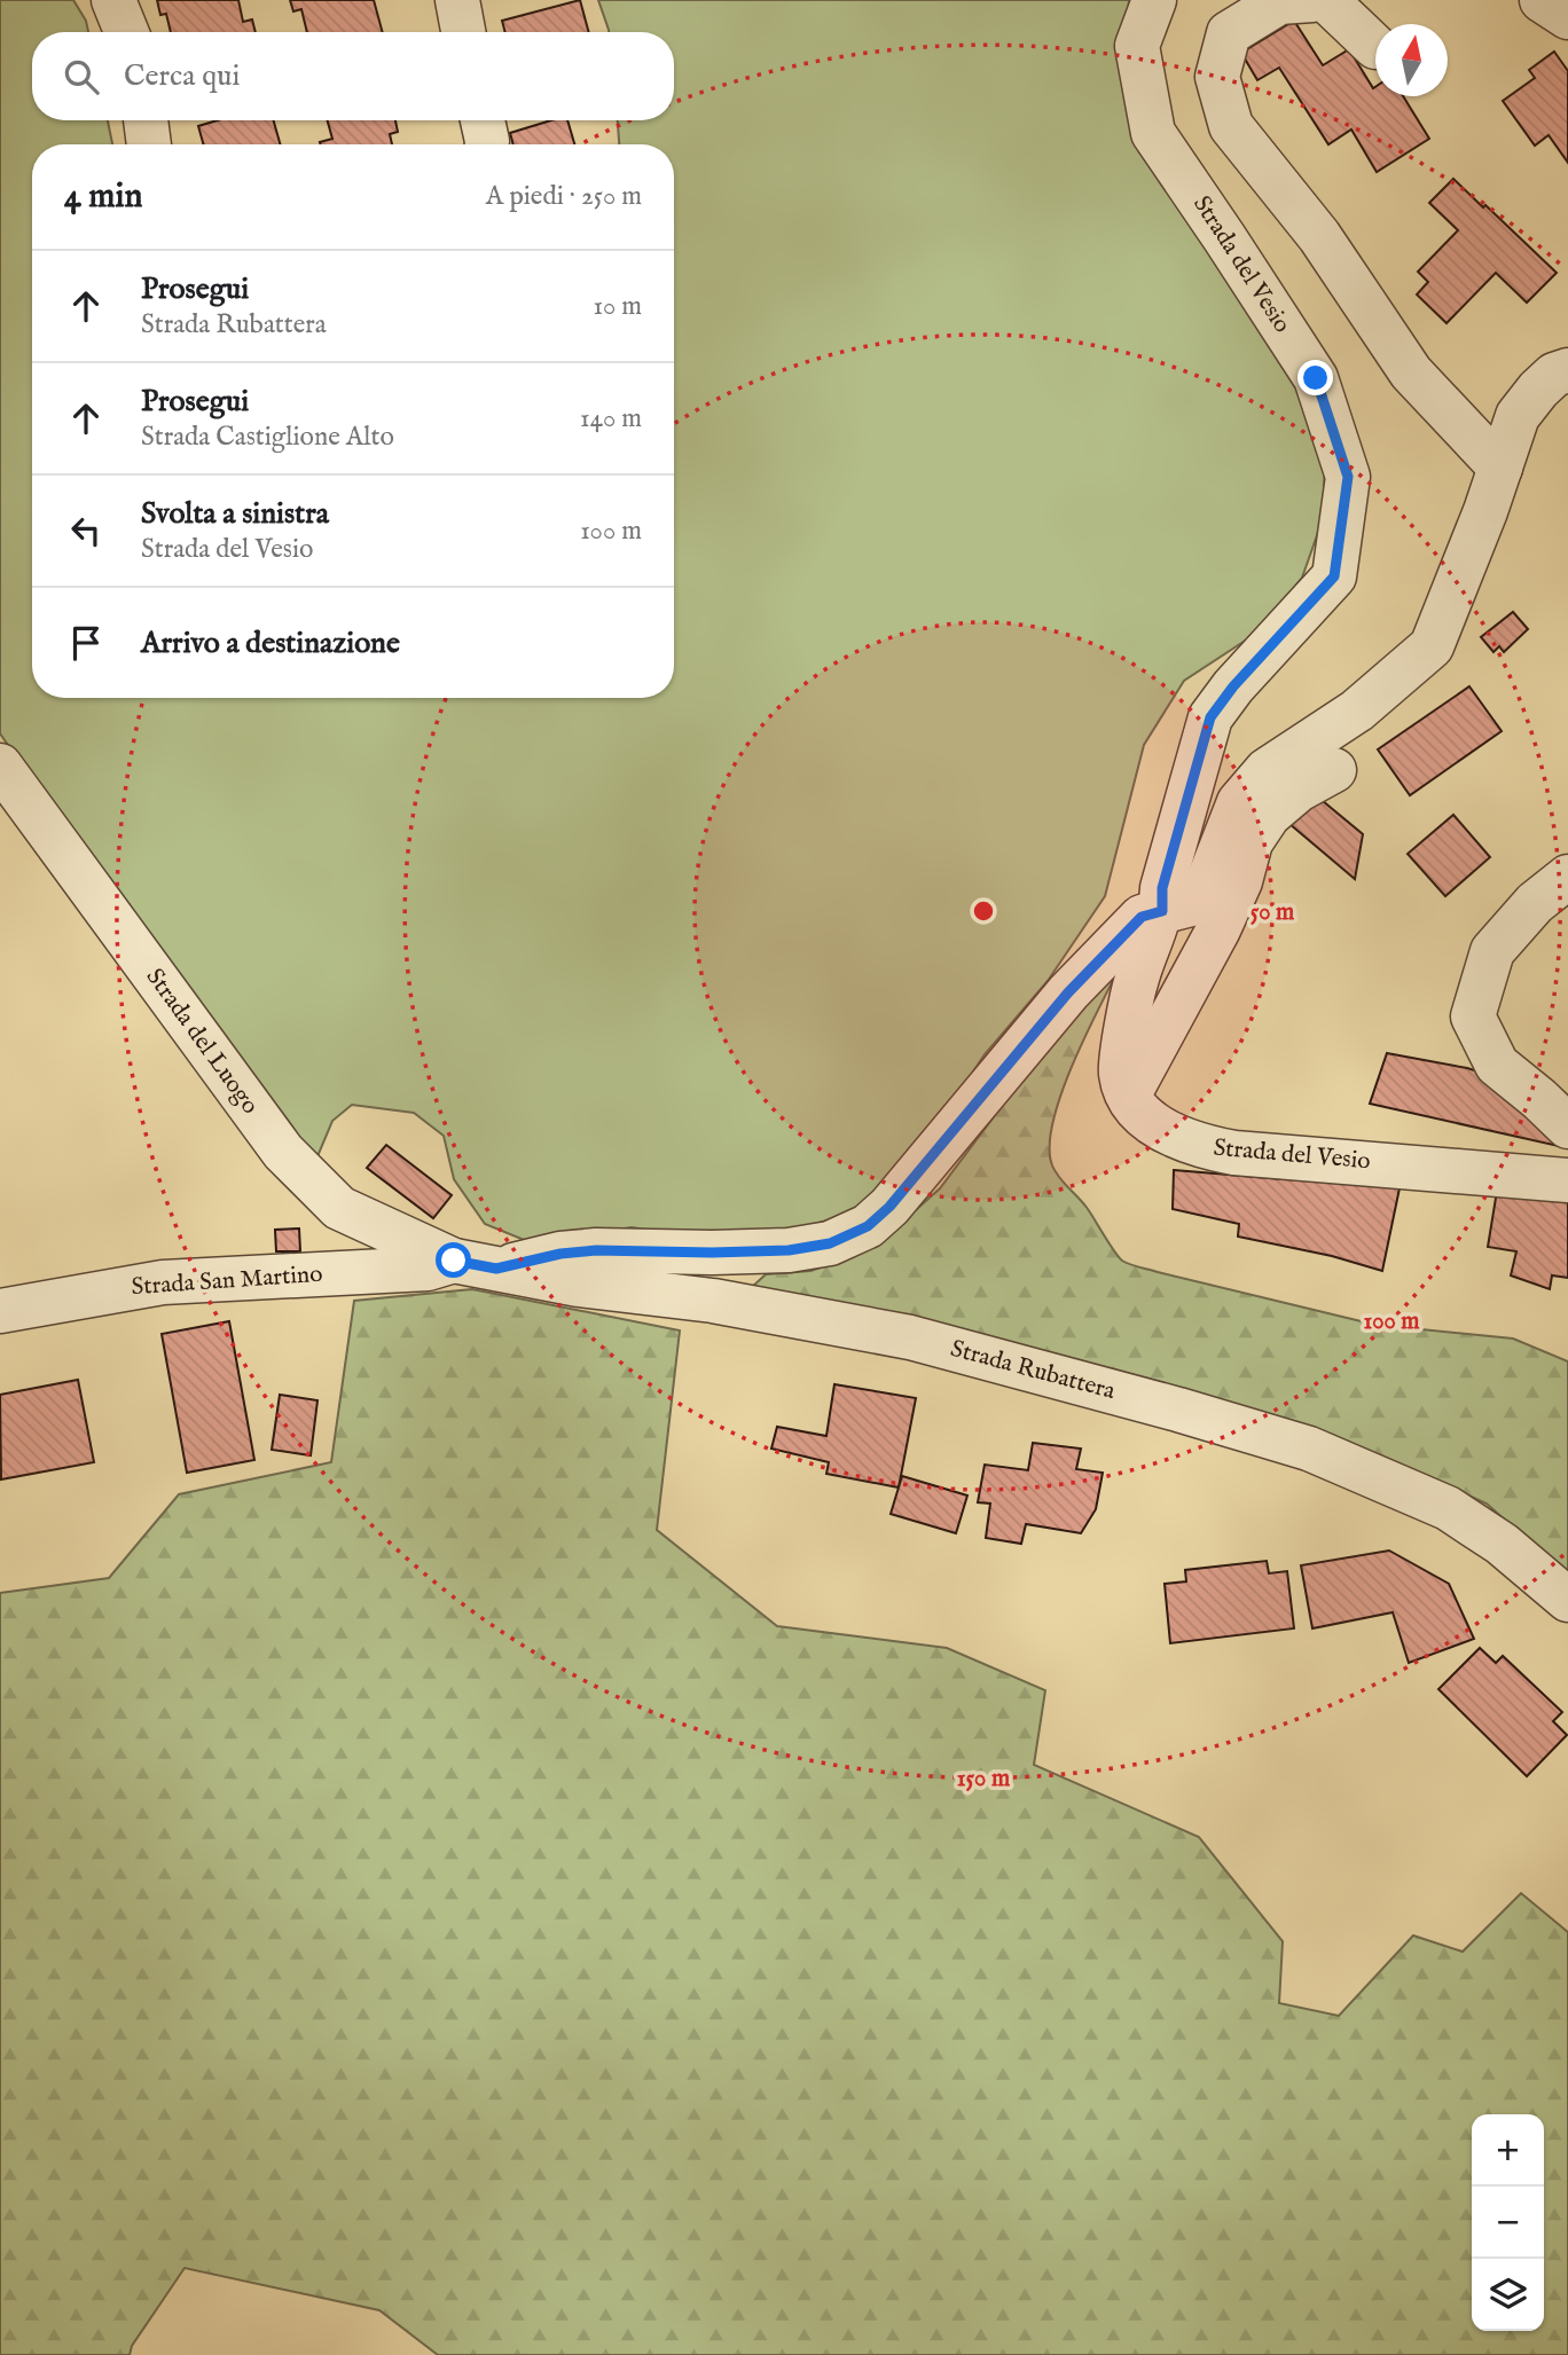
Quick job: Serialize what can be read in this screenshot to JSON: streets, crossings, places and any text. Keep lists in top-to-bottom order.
{
  "streets": {
    "street": [
      "Strada del Vesio",
      "Strada del Luogo",
      "Strada San Martino",
      "Strada Rubattera"
    ]
  },
  "crossings": [
    ["Strada del Luogo", "Strada San Martino"],
    ["Strada del Luogo", "Strada Rubattera"],
    ["Strada San Martino", "Strada Rubattera"]
  ],
  "north": "top",
  "page": {
    "search": "Cerca qui",
    "heading": ["4 min", "A piedi · 250 m"],
    "list": [
      ["Prosegui", "Strada Rubattera", "10 m"],
      ["Prosegui", "Strada Castiglione Alto", "140 m"],
      ["Svolta a sinistra", "Strada del Vesio", "100 m"],
      "Arrivo a destinazione"
    ],
    "map_buttons": ["+", "−"]
  },
  "rings": ["50 m", "100 m", "150 m"]
}
